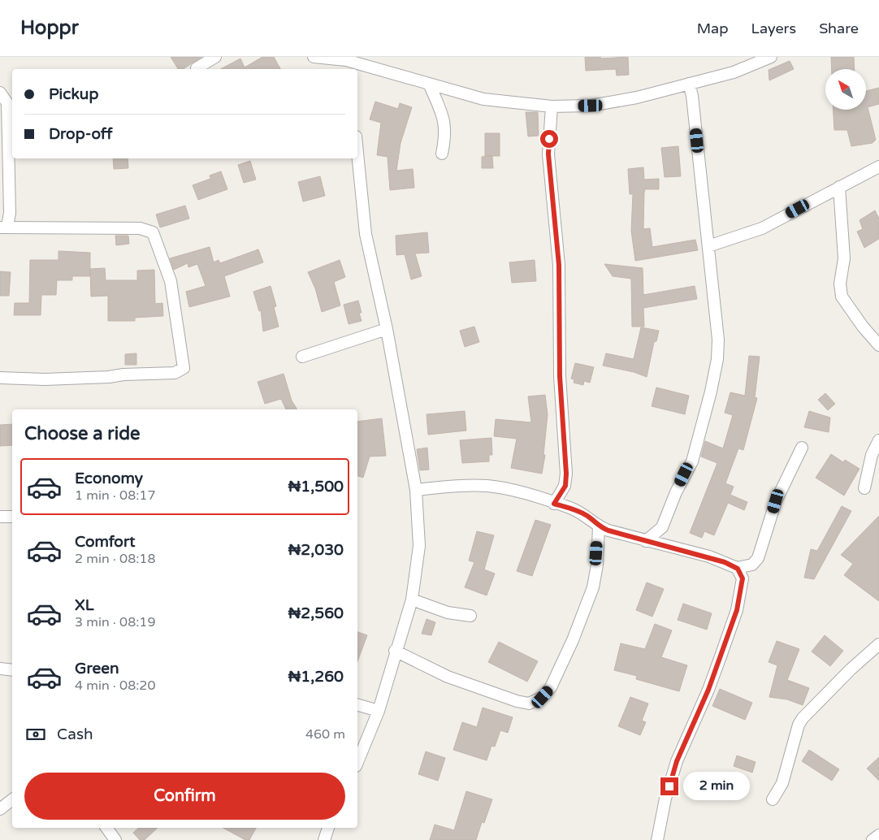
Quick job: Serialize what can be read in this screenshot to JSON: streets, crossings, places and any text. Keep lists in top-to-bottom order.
{
  "north": "top left",
  "page": {
    "header": "Hoppr",
    "nav": ["Map", "Layers", "Share"],
    "banner": ["Pickup", "Drop-off"],
    "heading": "Choose a ride",
    "list": [
      {
        "name": "Economy",
        "note": "1 min · 08:17",
        "value": "₦1,500"
      },
      {
        "name": "Comfort",
        "note": "2 min · 08:18",
        "value": "₦2,030"
      },
      {
        "name": "XL",
        "note": "3 min · 08:19",
        "value": "₦2,560"
      },
      {
        "name": "Green",
        "note": "4 min · 08:20",
        "value": "₦1,260"
      }
    ],
    "pay": ["Cash", "460 m"],
    "buttons": "Confirm",
    "bubble": "2 min"
  }
}
